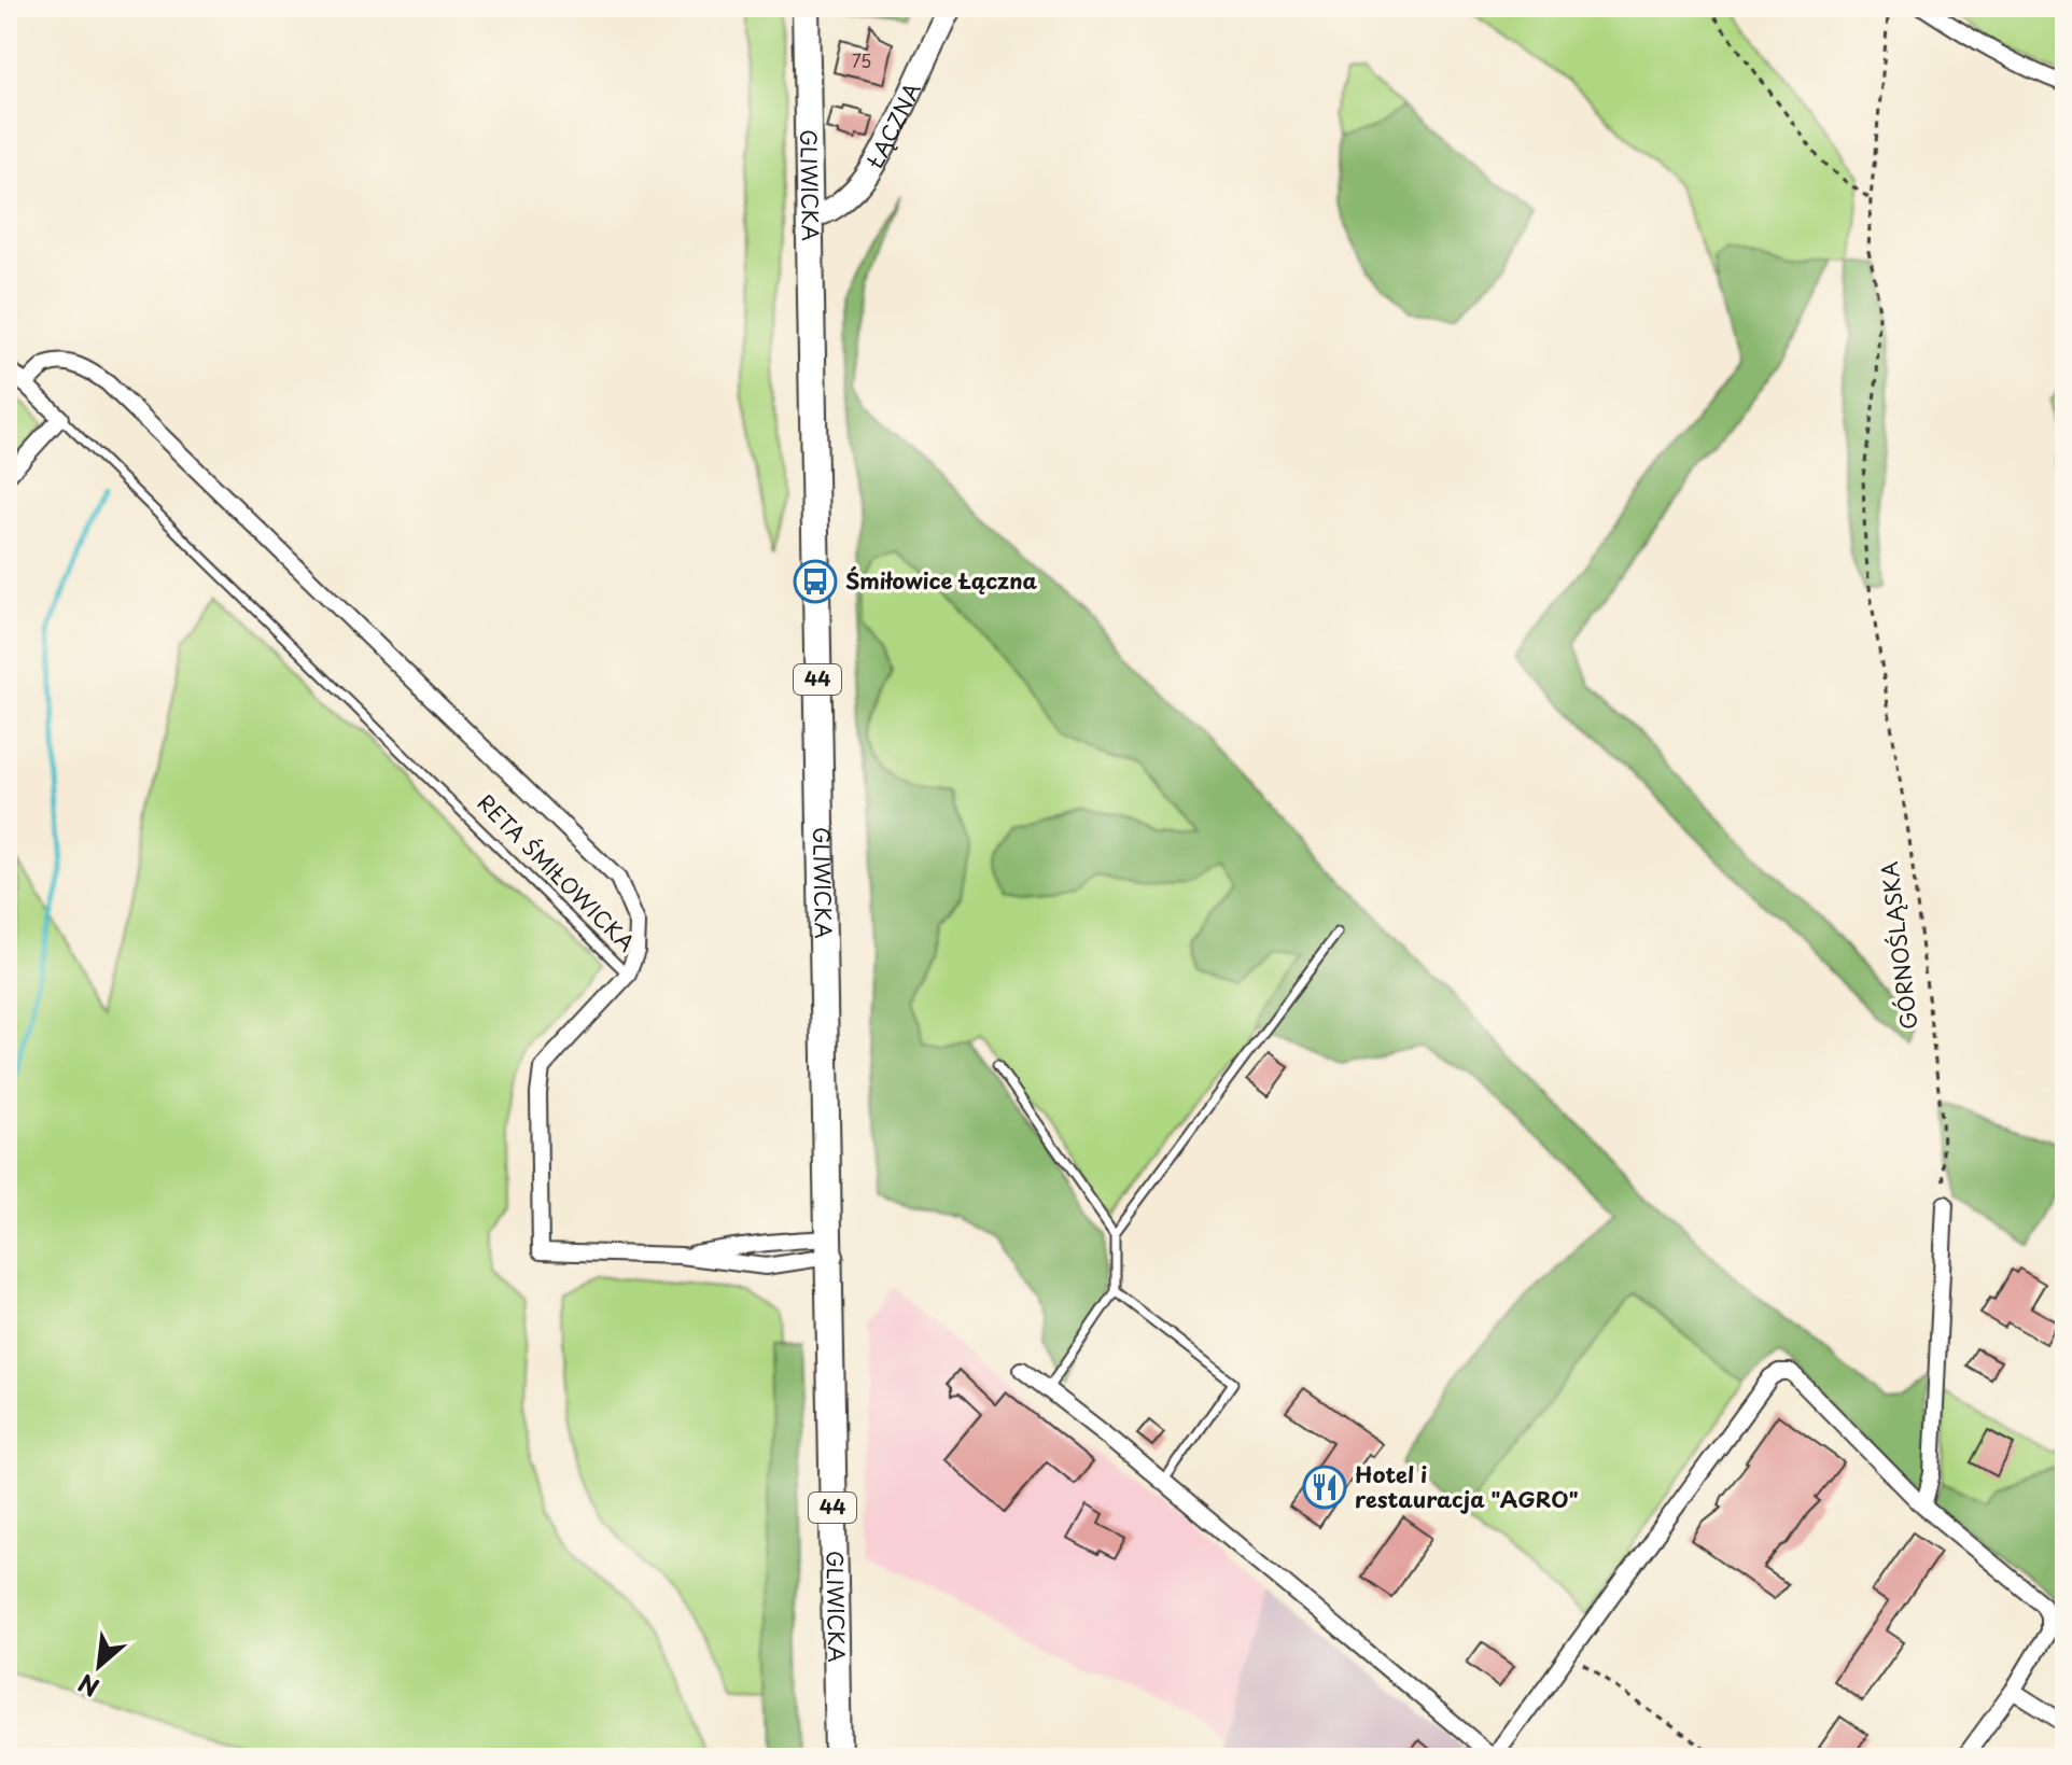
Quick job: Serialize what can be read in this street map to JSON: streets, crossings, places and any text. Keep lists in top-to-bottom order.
{
  "streets": {
    "main road": ["GLIWICKA", "44"],
    "street": ["ŁĄCZNA", "RETA ŚMIŁOWICKA"],
    "path": ["GÓRNOŚLĄSKA"]
  },
  "crossings": [
    ["ŁĄCZNA", "GLIWICKA"]
  ],
  "places": {
    "bus stop": ["Śmiłowice Łączna"],
    "restaurant": ["Hotel i restauracja \"AGRO\""]
  },
  "house_numbers": ["75"],
  "north": "bottom left"
}
